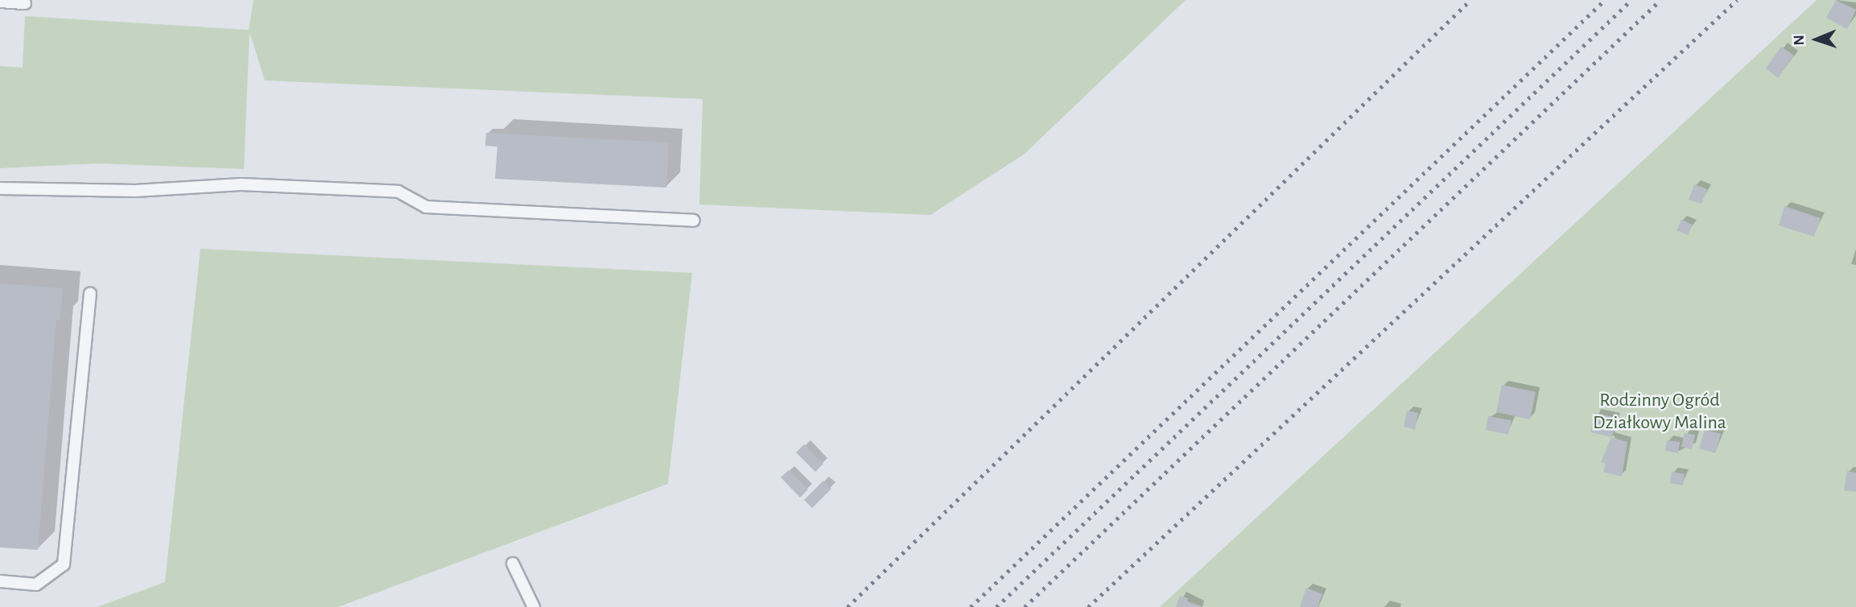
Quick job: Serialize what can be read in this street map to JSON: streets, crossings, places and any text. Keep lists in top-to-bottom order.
{
  "parks": ["Rodzinny Ogród Działkowy Malina"],
  "north": "left"
}
